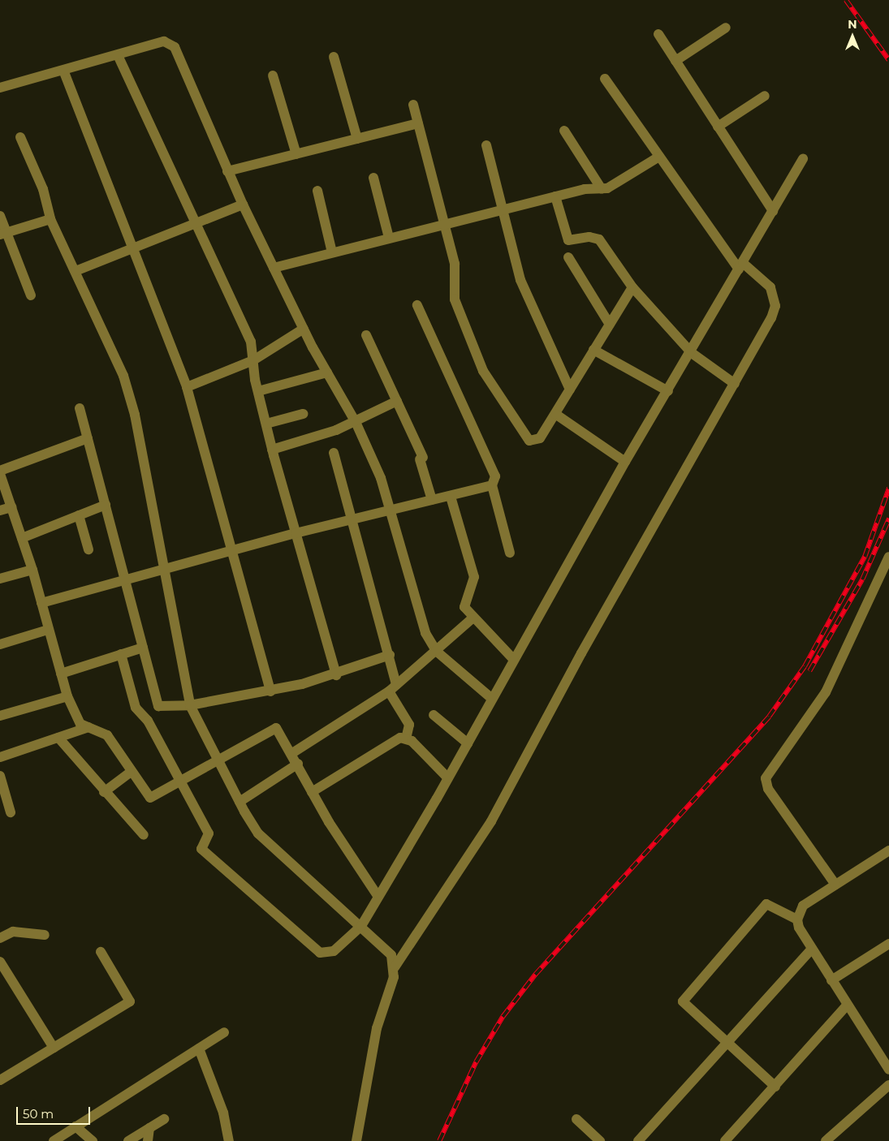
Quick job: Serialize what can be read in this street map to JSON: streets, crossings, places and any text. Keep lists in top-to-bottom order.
{
  "scale_bar": "50 m",
  "north": "top"
}
